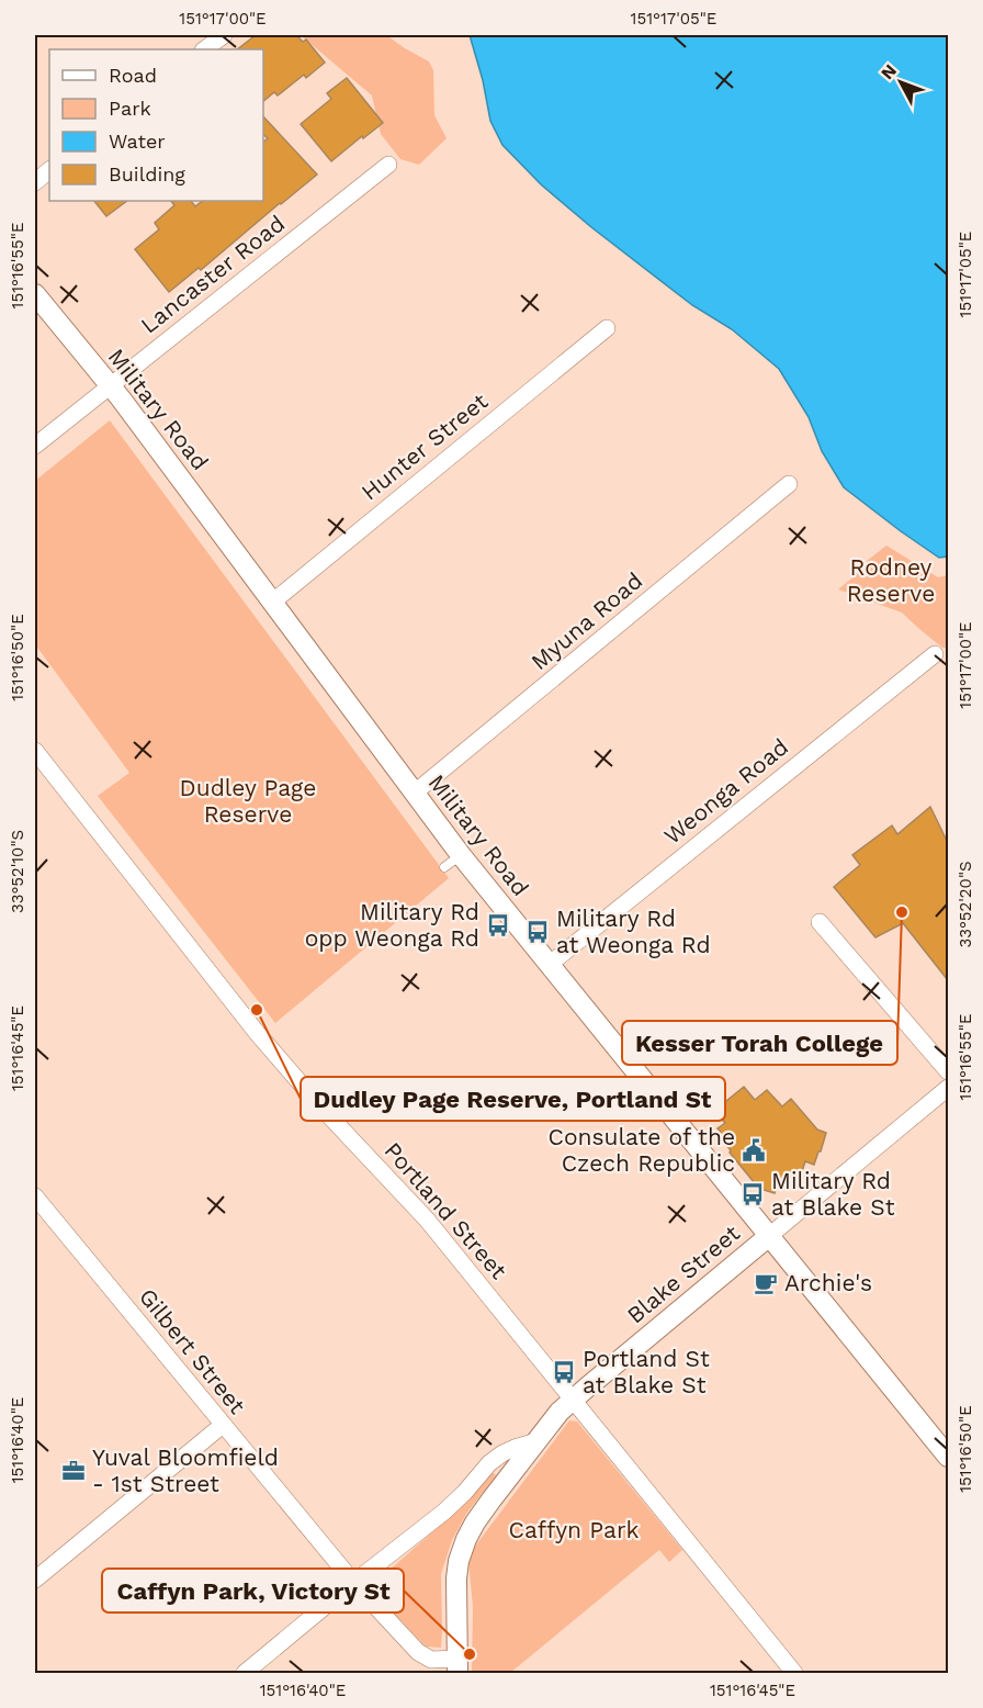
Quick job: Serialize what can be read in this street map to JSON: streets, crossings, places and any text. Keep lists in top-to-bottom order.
{
  "streets": {
    "street": [
      "Lancaster Road",
      "Military Road",
      "Hunter Street",
      "Myuna Road",
      "Weonga Road",
      "Portland Street",
      "Blake Street",
      "Gilbert Street"
    ]
  },
  "crossings": [
    ["Lancaster Road", "Military Road"],
    ["Military Road", "Hunter Street"],
    ["Military Road", "Myuna Road"],
    ["Military Road", "Weonga Road"],
    ["Military Road", "Blake Street"],
    ["Portland Street", "Blake Street"],
    ["Blake Street", "Gilbert Street"]
  ],
  "parks": ["Rodney Reserve", "Dudley Page Reserve", "Caffyn Park"],
  "places": {
    "other": ["Kesser Torah College", "Dudley Page Reserve, Portland St", "Caffyn Park, Victory St"],
    "bus stop": [
      "Military Rd opp Weonga Rd",
      "Military Rd at Weonga Rd",
      "Military Rd at Blake St",
      "Portland St at Blake St"
    ],
    "public building": ["Consulate of the Czech Republic"],
    "cafe": ["Archie's"],
    "office": ["Yuval Bloomfield - 1st Street"]
  },
  "legend": [
    "Road",
    "Park",
    "Water",
    "Building"
  ],
  "north": "top left",
  "coordinates": [
    "151°17'00\"E",
    "151°17'05\"E",
    "151°16'55\"E",
    "151°16'50\"E",
    "33°52'10\"S",
    "33°52'20\"S",
    "151°16'45\"E",
    "151°16'40\"E"
  ]
}
